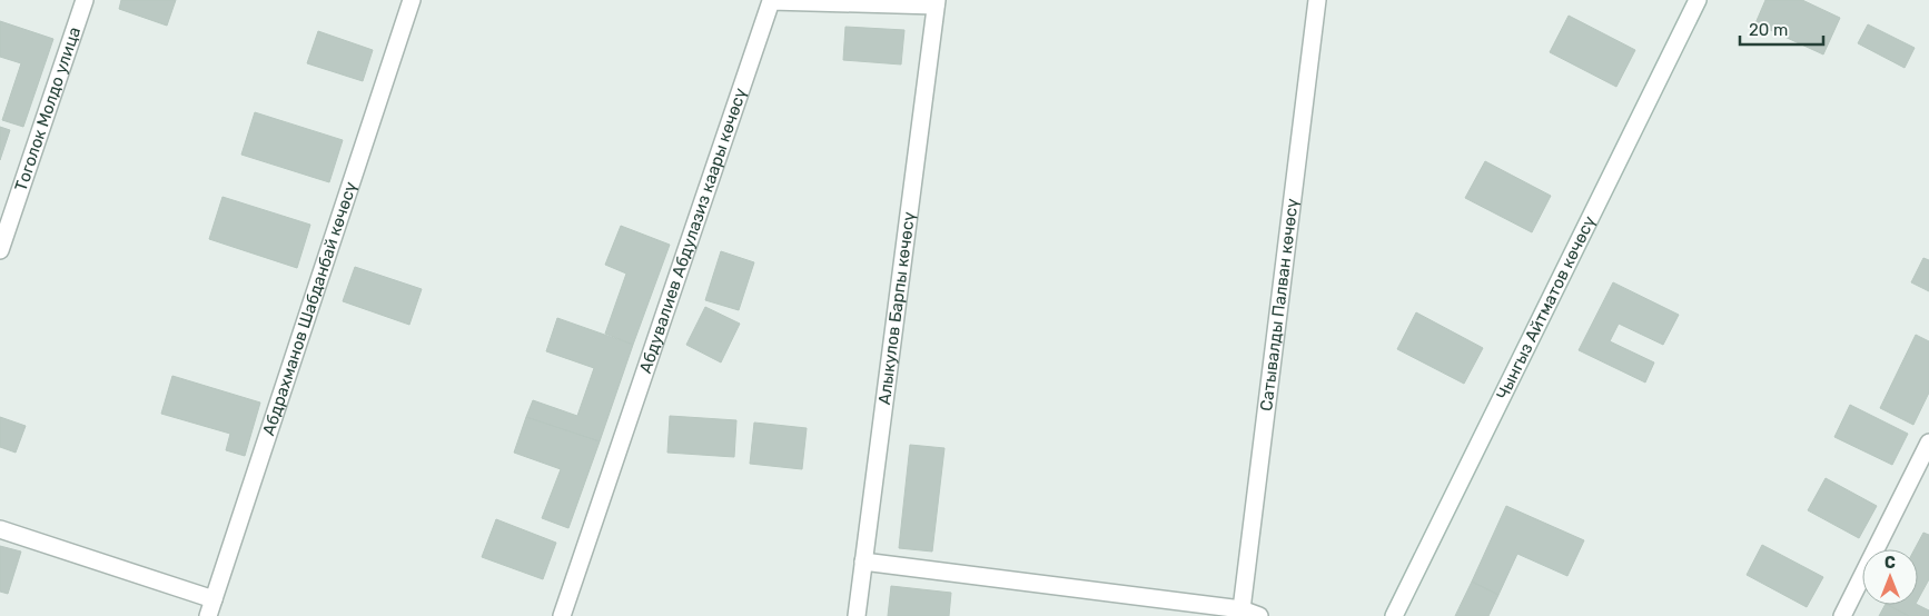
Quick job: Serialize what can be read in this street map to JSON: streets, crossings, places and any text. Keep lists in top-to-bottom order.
{
  "streets": {
    "street": [
      "Тоголок Молдо улица",
      "Абдувалиев Абдулазиз каары көчөсү",
      "Сатывалды Палван көчөсү",
      "Абдрахманов Шабданбай көчөсү",
      "Алыкулов Барпы көчөсү",
      "Чынгыз Айтматов көчөсү"
    ]
  },
  "crossings": [
    ["Абдувалиев Абдулазиз каары көчөсү", "Алыкулов Барпы көчөсү"]
  ],
  "scale_bar": "20 m",
  "north": "top"
}
